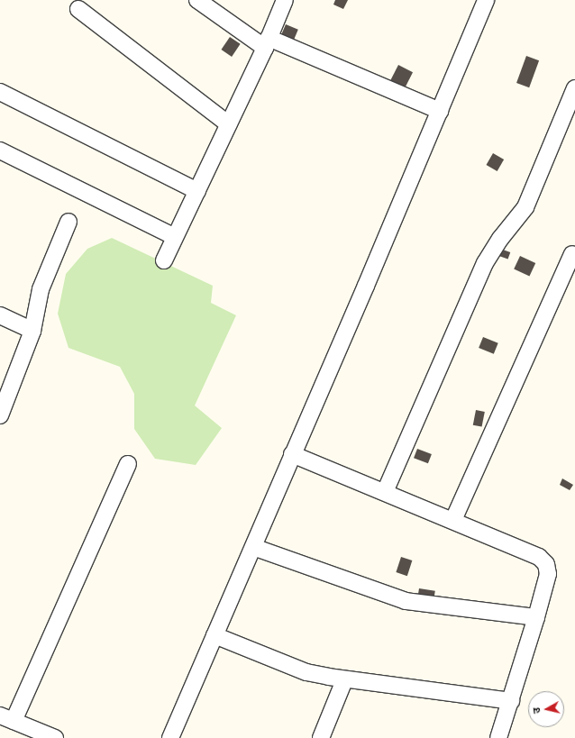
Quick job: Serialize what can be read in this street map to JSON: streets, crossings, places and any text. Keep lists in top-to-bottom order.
{
  "north": "left"
}
